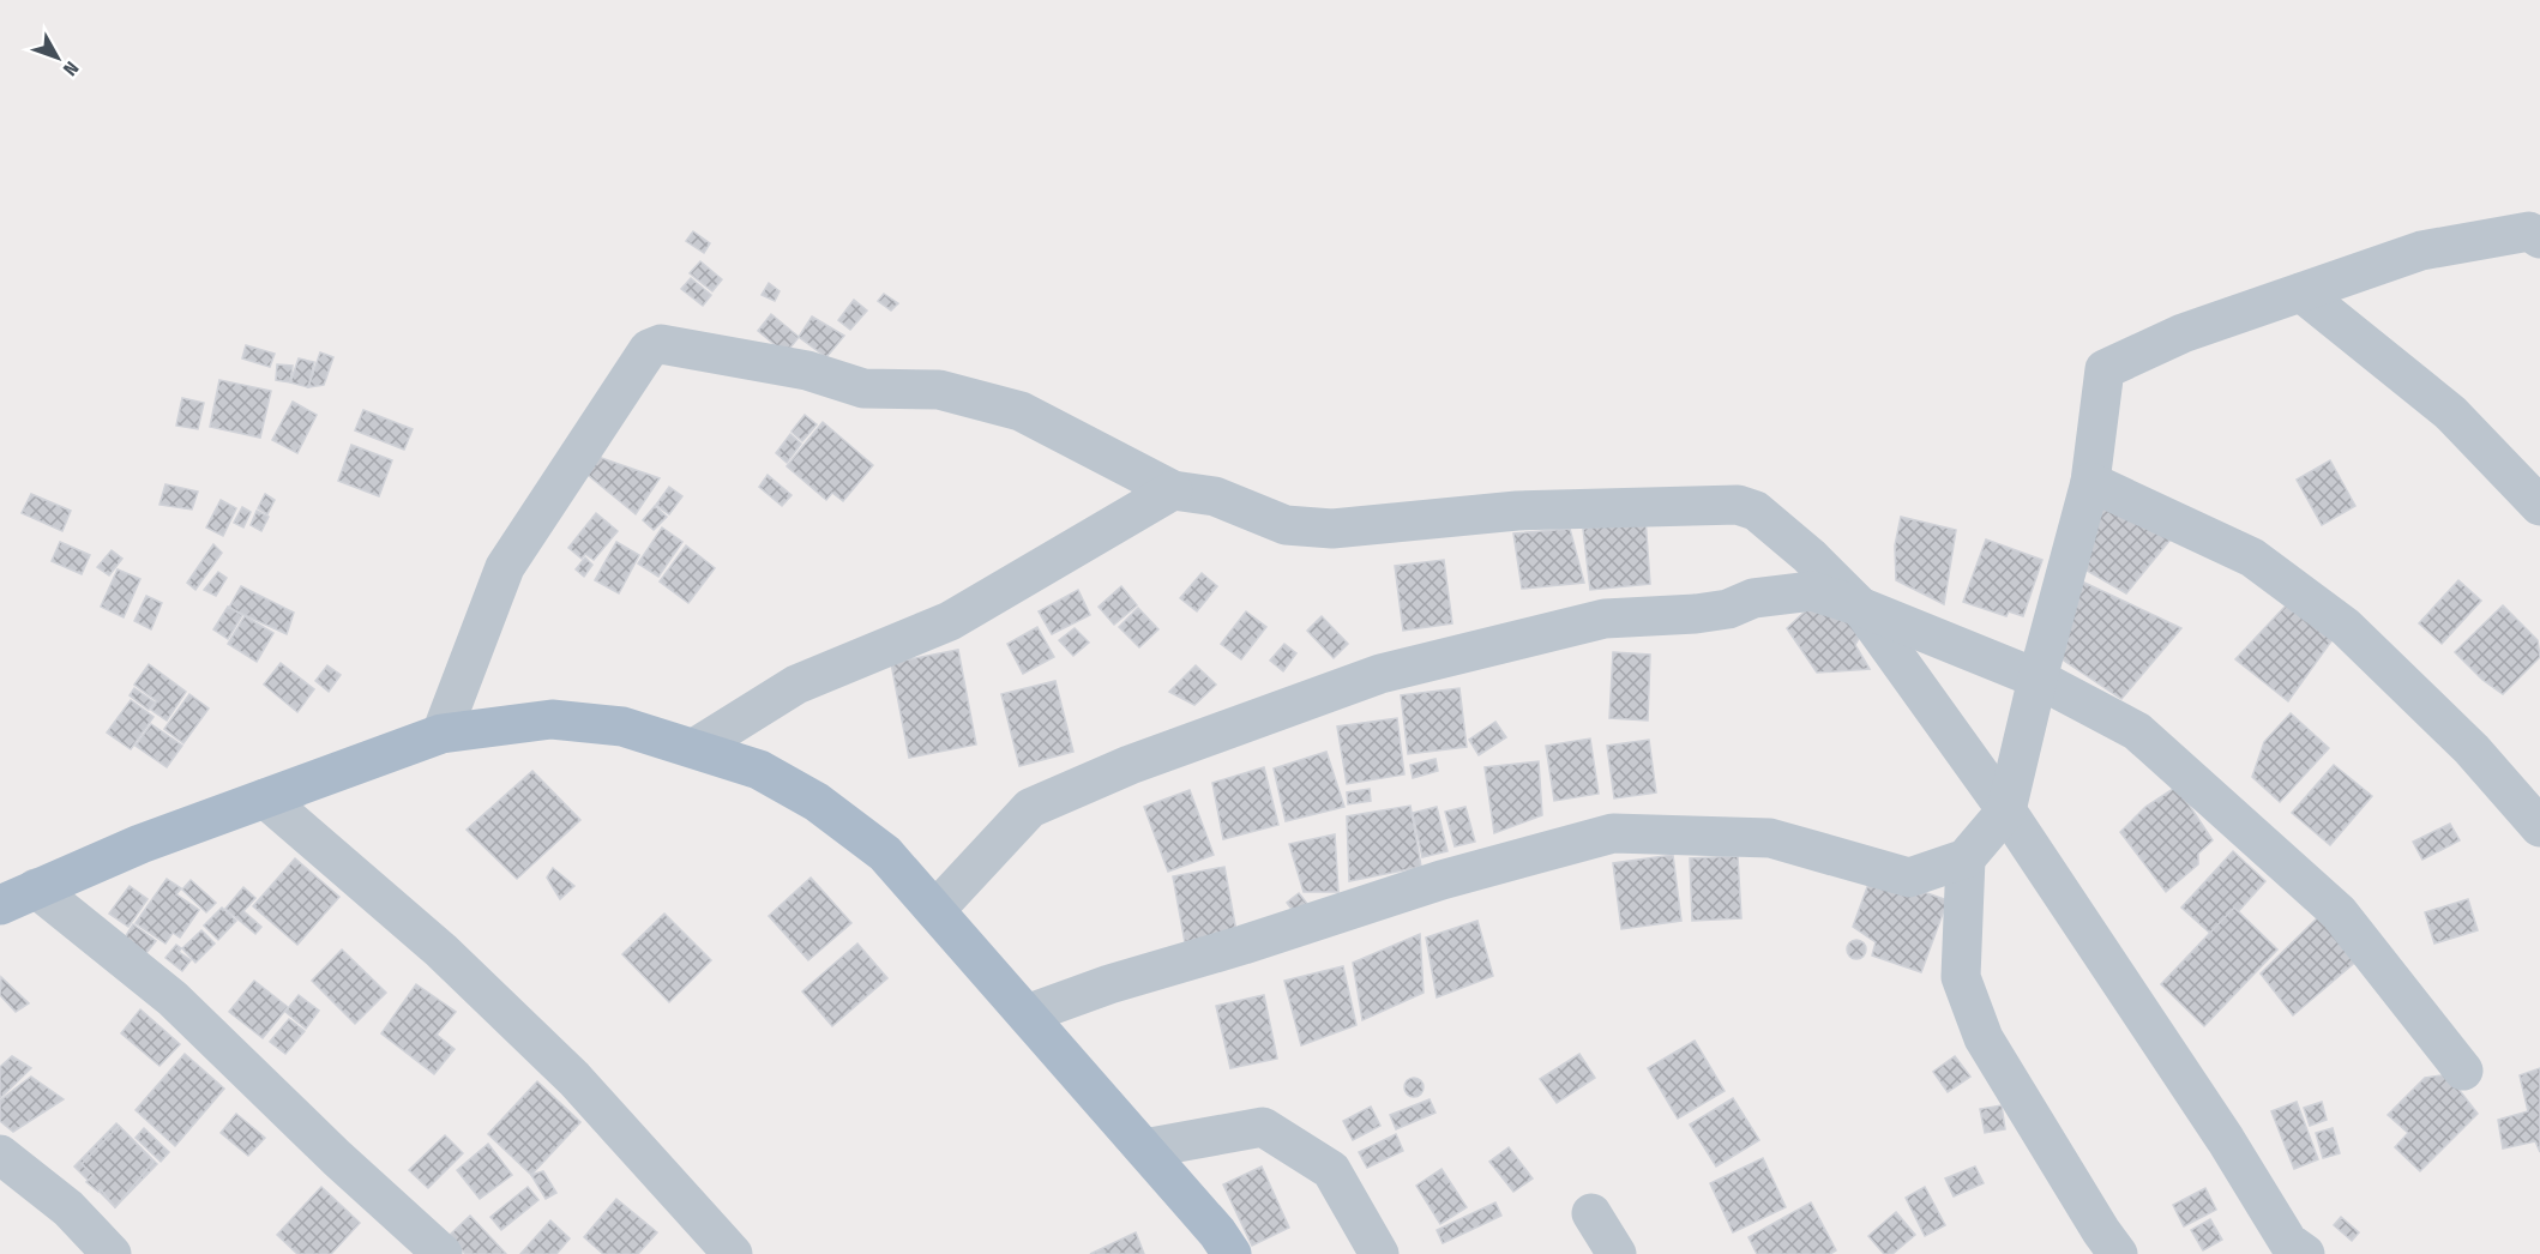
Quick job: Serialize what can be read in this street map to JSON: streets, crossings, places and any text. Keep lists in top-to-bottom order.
{
  "north": "bottom right"
}
